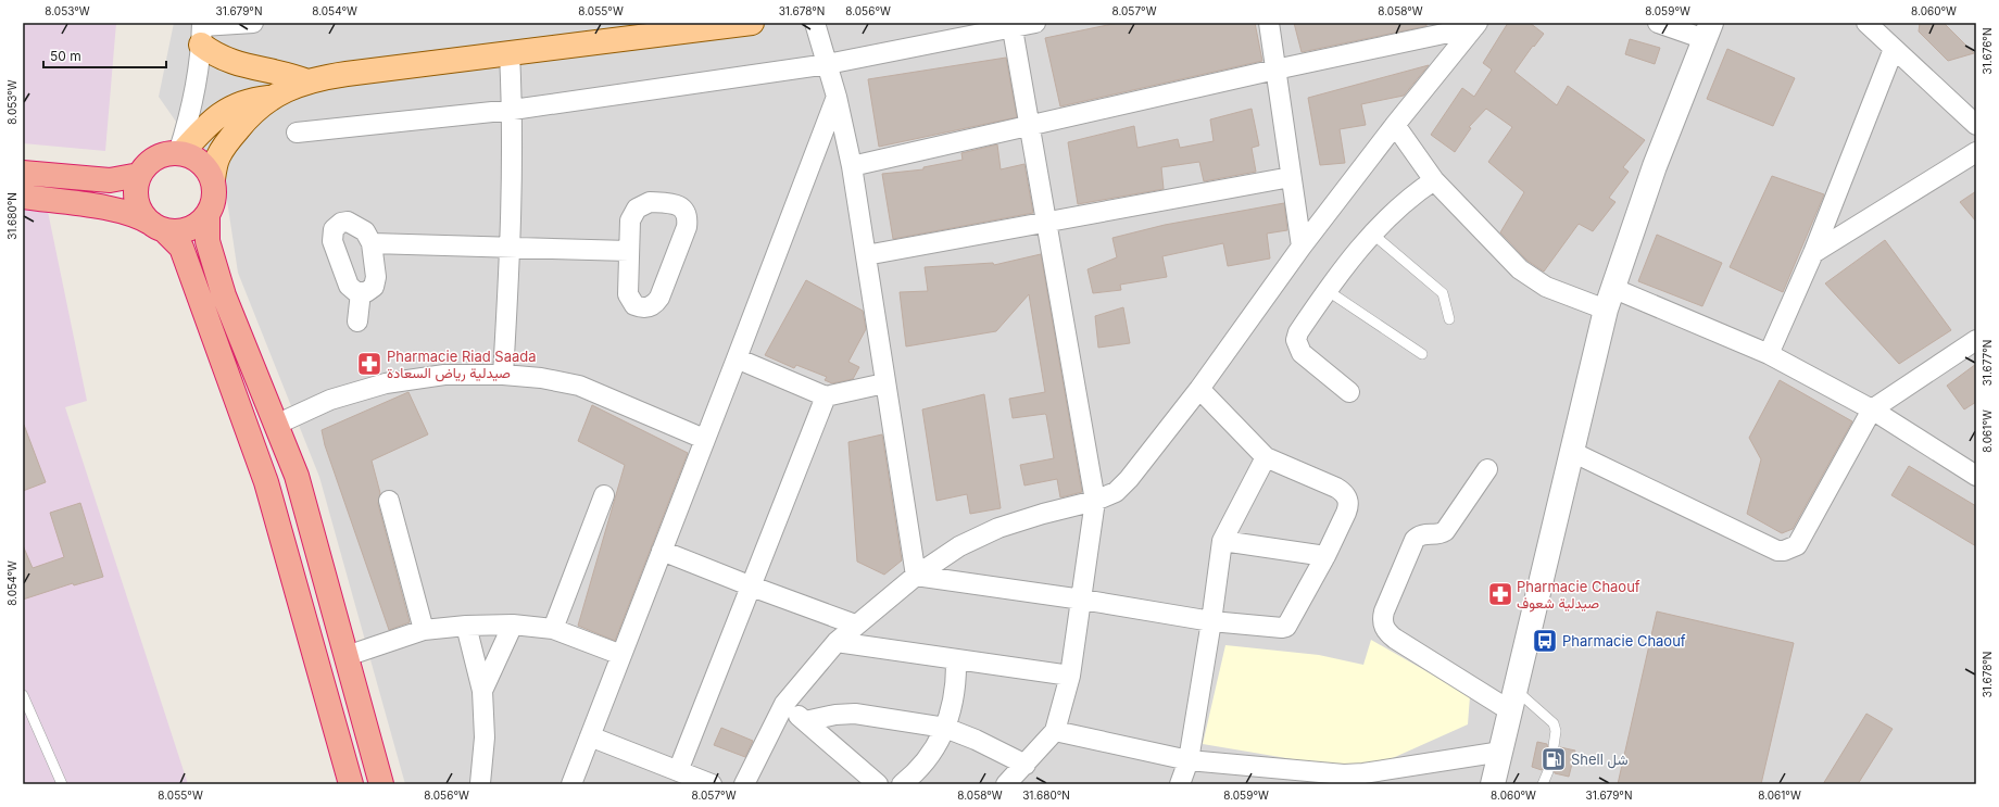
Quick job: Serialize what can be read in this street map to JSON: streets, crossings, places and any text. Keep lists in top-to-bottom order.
{
  "places": {
    "pharmacy": ["Pharmacie Riad Saada صيدلية رياض السعادة", "Pharmacie Chaouf صيدلية شعوف"],
    "bus stop": ["Pharmacie Chaouf"],
    "fuel station": ["Shell شل"]
  },
  "scale_bar": "50 m",
  "coordinates": [
    "8.053°W",
    "31.679°N",
    "8.054°W",
    "8.055°W",
    "31.678°N",
    "8.056°W",
    "8.057°W",
    "8.058°W",
    "8.059°W",
    "8.060°W",
    "31.676°N",
    "31.680°N",
    "31.677°N",
    "8.061°W"
  ]
}
